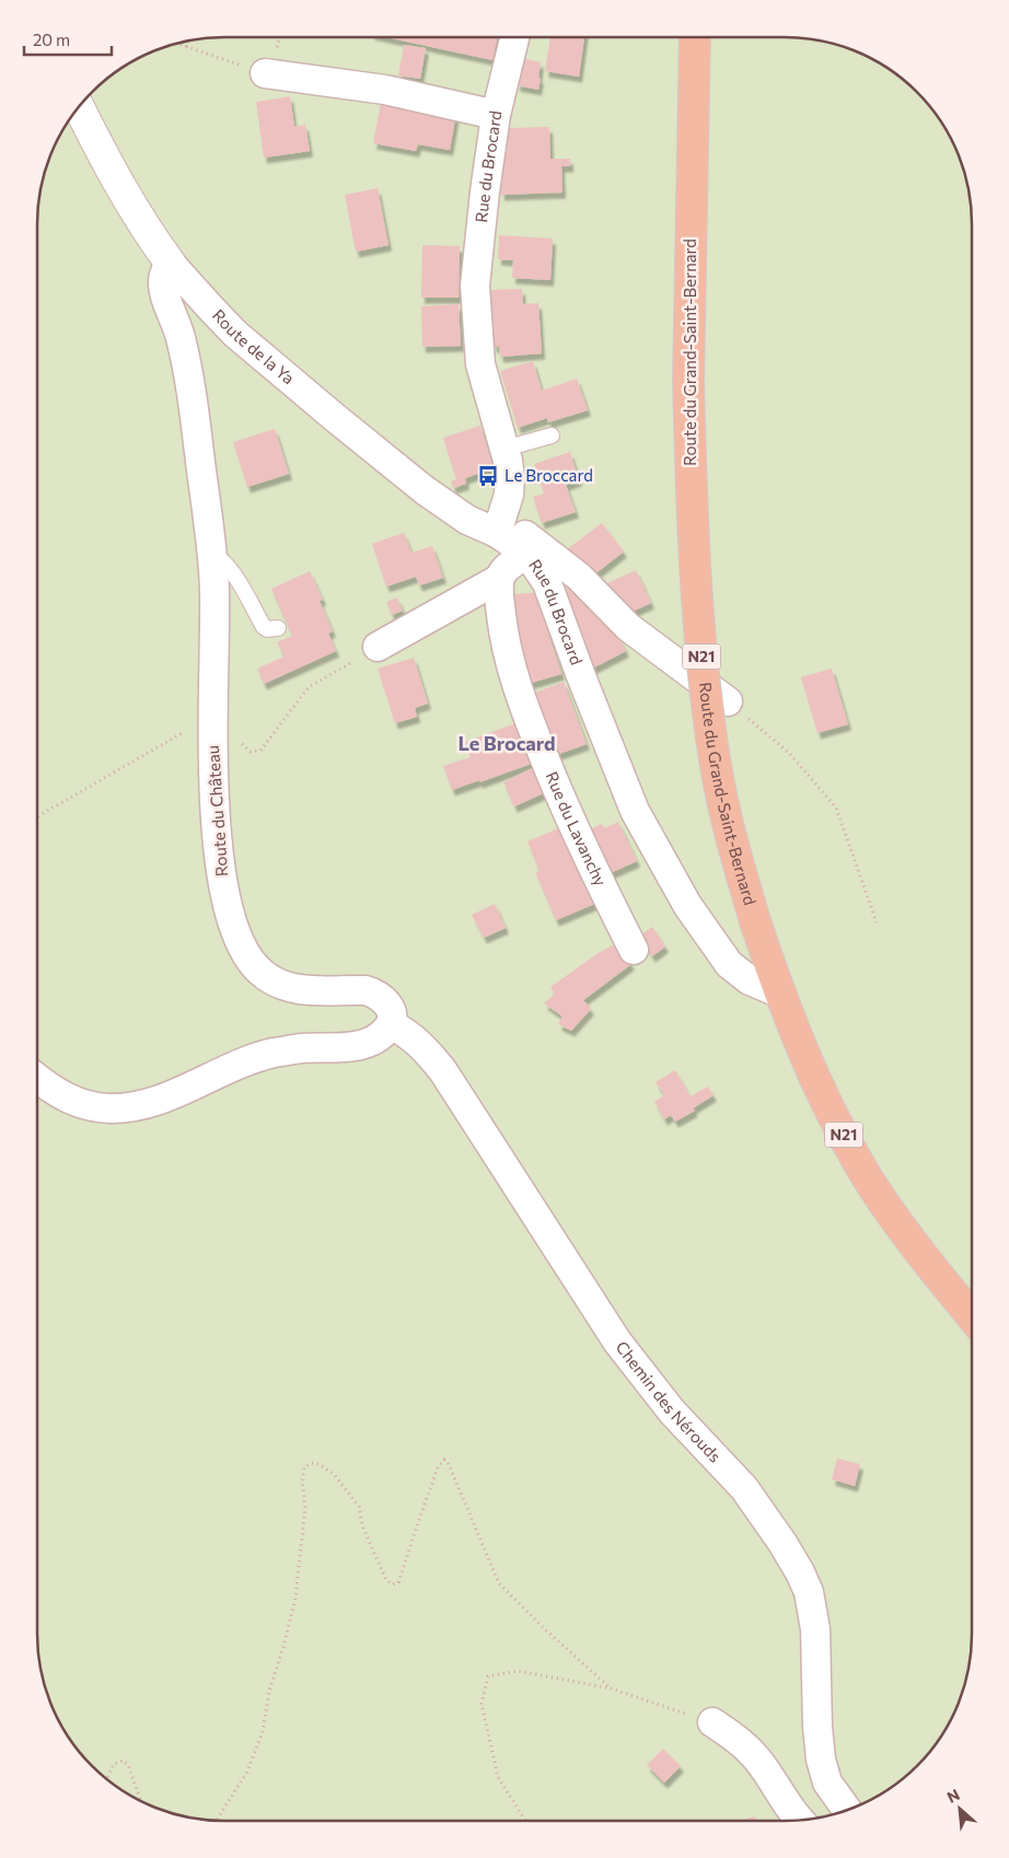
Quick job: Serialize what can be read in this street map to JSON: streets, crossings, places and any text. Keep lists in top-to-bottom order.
{
  "streets": {
    "main road": ["Route du Grand-Saint-Bernard", "N21"],
    "street": [
      "Rue du Brocard",
      "Route de la Ya",
      "Route du Château",
      "Rue du Lavanchy",
      "Chemin des Nérouds"
    ]
  },
  "crossings": [
    ["Rue du Brocard", "Route de la Ya"],
    ["Rue du Brocard", "Route du Grand-Saint-Bernard"],
    ["Route de la Ya", "Route du Château"],
    ["Route du Château", "Chemin des Nérouds"]
  ],
  "districts": ["Le Brocard"],
  "places": {
    "bus stop": ["Le Broccard"]
  },
  "scale_bar": "20 m",
  "north": "top left"
}
